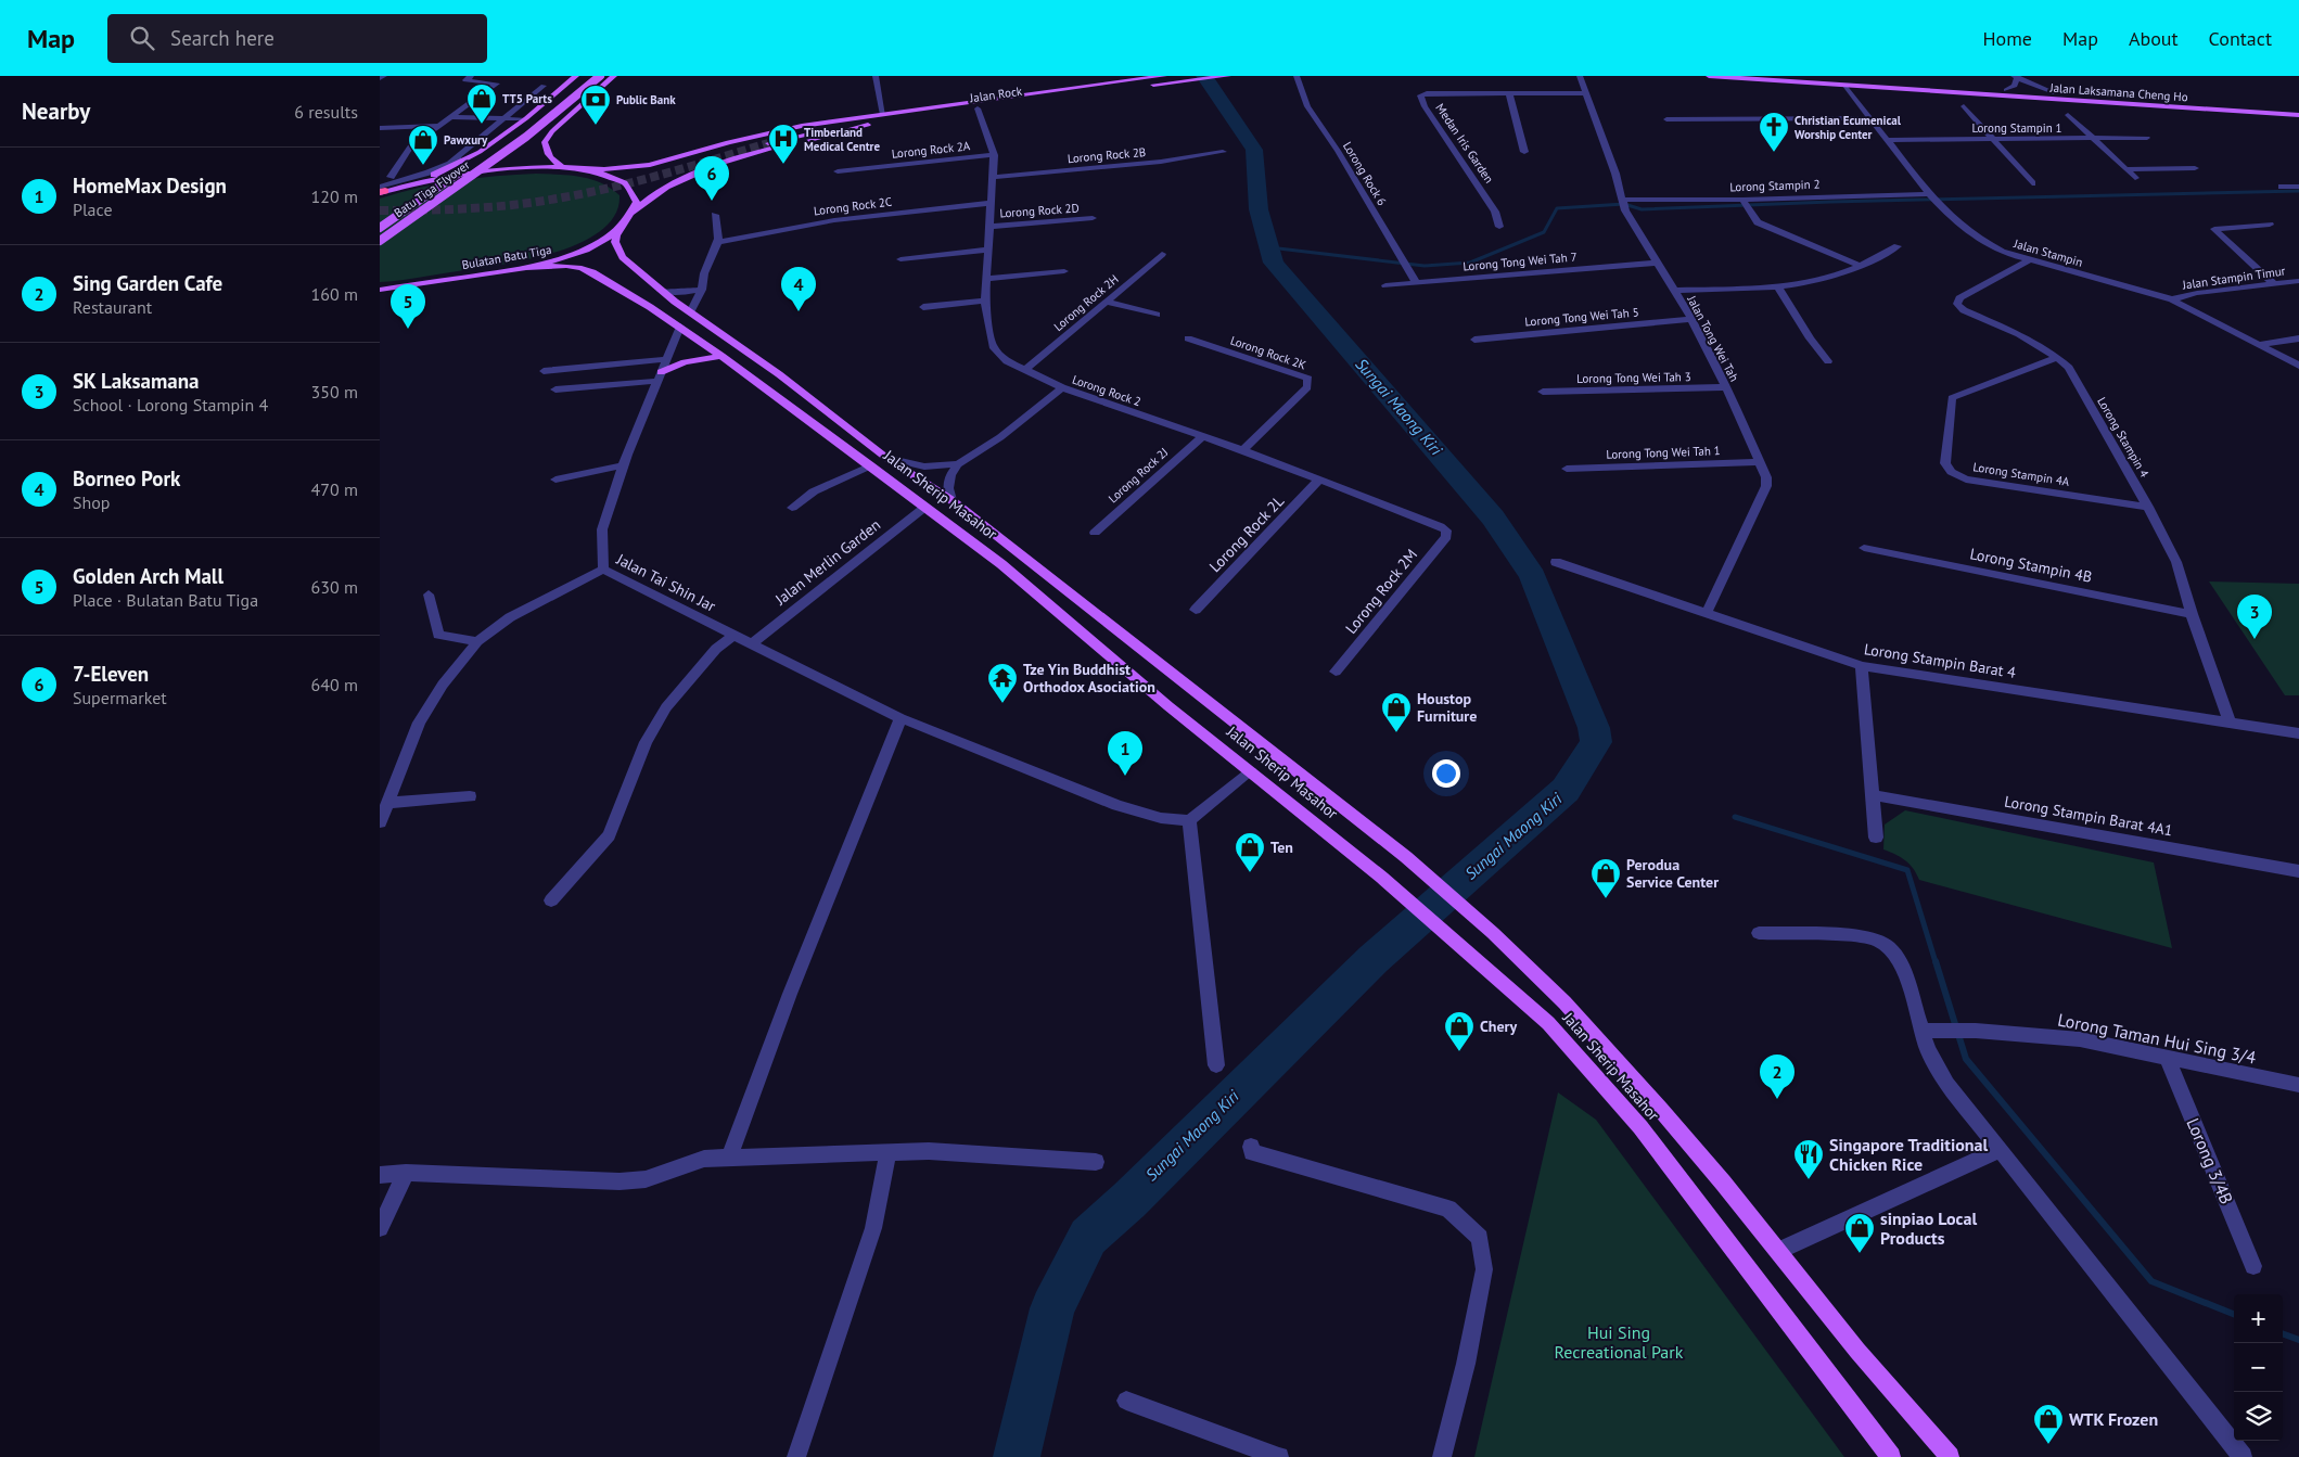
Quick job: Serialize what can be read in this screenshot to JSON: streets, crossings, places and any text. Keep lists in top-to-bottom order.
{
  "streets": {
    "main road": [
      "Jalan Laksamana Cheng Ho",
      "Jalan Rock",
      "Batu Tiga Flyover",
      "Bulatan Batu Tiga",
      "Jalan Sherip Masahor"
    ],
    "street": [
      "Lorong Stampin 1",
      "Medan Iris Garden",
      "Lorong Rock 2A",
      "Lorong Rock 2B",
      "Lorong Rock 6",
      "Lorong Stampin 2",
      "Lorong Rock 2C",
      "Lorong Rock 2D",
      "Jalan Stampin",
      "Lorong Tong Wei Tah 7",
      "Jalan Stampin Timur",
      "Lorong Rock 2H",
      "Lorong Tong Wei Tah 5",
      "Jalan Tong Wei Tah",
      "Lorong Rock 2K",
      "Lorong Tong Wei Tah 3",
      "Lorong Rock 2",
      "Lorong Stampin 4",
      "Lorong Tong Wei Tah 1",
      "Lorong Stampin 4A",
      "Lorong Rock 2J",
      "Lorong Rock 2L",
      "Jalan Merlin Garden",
      "Lorong Stampin 4B",
      "Jalan Tai Shin Jar",
      "Lorong Rock 2M",
      "Lorong Stampin Barat 4",
      "Lorong Stampin Barat 4A1",
      "Lorong Taman Hui Sing 3/4",
      "Lorong 3/4B"
    ]
  },
  "crossings": [
    ["Jalan Laksamana Cheng Ho", "Jalan Stampin"],
    ["Jalan Rock", "Bulatan Batu Tiga"],
    ["Jalan Rock", "Lorong Rock 2"],
    ["Lorong Stampin 1", "Jalan Stampin"],
    ["Medan Iris Garden", "Jalan Tong Wei Tah"],
    ["Lorong Rock 2A", "Lorong Rock 2"],
    ["Lorong Rock 2B", "Lorong Rock 2"],
    ["Lorong Rock 6", "Lorong Tong Wei Tah 7"],
    ["Lorong Stampin 2", "Jalan Stampin"],
    ["Lorong Stampin 2", "Jalan Tong Wei Tah"],
    ["Lorong Rock 2C", "Lorong Rock 2"],
    ["Lorong Rock 2D", "Lorong Rock 2"],
    ["Jalan Stampin", "Jalan Stampin Timur"],
    ["Jalan Stampin", "Lorong Stampin 4"],
    ["Bulatan Batu Tiga", "Jalan Sherip Masahor"],
    ["Lorong Tong Wei Tah 7", "Jalan Tong Wei Tah"],
    ["Lorong Rock 2H", "Lorong Rock 2"],
    ["Lorong Tong Wei Tah 5", "Jalan Tong Wei Tah"],
    ["Jalan Tong Wei Tah", "Lorong Tong Wei Tah 3"],
    ["Jalan Tong Wei Tah", "Lorong Tong Wei Tah 1"],
    ["Jalan Tong Wei Tah", "Lorong Stampin Barat 4"],
    ["Lorong Rock 2K", "Lorong Rock 2"],
    ["Lorong Rock 2", "Lorong Rock 2J"],
    ["Lorong Rock 2", "Lorong Rock 2L"],
    ["Lorong Rock 2", "Lorong Rock 2M"],
    ["Lorong Stampin 4", "Lorong Stampin 4A"],
    ["Lorong Stampin 4", "Lorong Stampin 4B"],
    ["Lorong Stampin 4", "Lorong Stampin Barat 4"],
    ["Jalan Sherip Masahor", "Jalan Merlin Garden"],
    ["Jalan Sherip Masahor", "Jalan Tai Shin Jar"],
    ["Jalan Merlin Garden", "Jalan Tai Shin Jar"],
    ["Lorong Taman Hui Sing 3/4", "Lorong 3/4B"]
  ],
  "water": ["Sungai Maong Kiri"],
  "parks": ["Hui Sing Recreational Park"],
  "places": {
    "shop": [
      "TT5 Parts",
      "Pawxury",
      "Houstop Furniture",
      "Ten",
      "Perodua Service Center",
      "Chery",
      "sinpiao Local Products",
      "WTK Frozen"
    ],
    "bank": ["Public Bank"],
    "church": ["Christian Ecumenical Worship Center"],
    "hospital": ["Timberland Medical Centre"],
    "temple": ["Tze Yin Buddhist Orthodox Asociation"],
    "restaurant": ["Singapore Traditional Chicken Rice"]
  },
  "page": {
    "header": "Map",
    "search": "Search here",
    "nav": [
      "Home",
      "Map",
      "About",
      "Contact"
    ],
    "heading": ["Nearby", "6 results"],
    "list": [
      {
        "mark": "1",
        "name": "HomeMax Design",
        "note": "Place",
        "value": "120 m"
      },
      {
        "mark": "2",
        "name": "Sing Garden Cafe",
        "note": "Restaurant",
        "value": "160 m"
      },
      {
        "mark": "3",
        "name": "SK Laksamana",
        "note": "School · Lorong Stampin 4",
        "value": "350 m"
      },
      {
        "mark": "4",
        "name": "Borneo Pork",
        "note": "Shop",
        "value": "470 m"
      },
      {
        "mark": "5",
        "name": "Golden Arch Mall",
        "note": "Place · Bulatan Batu Tiga",
        "value": "630 m"
      },
      {
        "mark": "6",
        "name": "7-Eleven",
        "note": "Supermarket",
        "value": "640 m"
      }
    ],
    "pins": [
      "6",
      "4",
      "5",
      "3",
      "1",
      "2"
    ],
    "map_buttons": ["+", "−"]
  }
}
